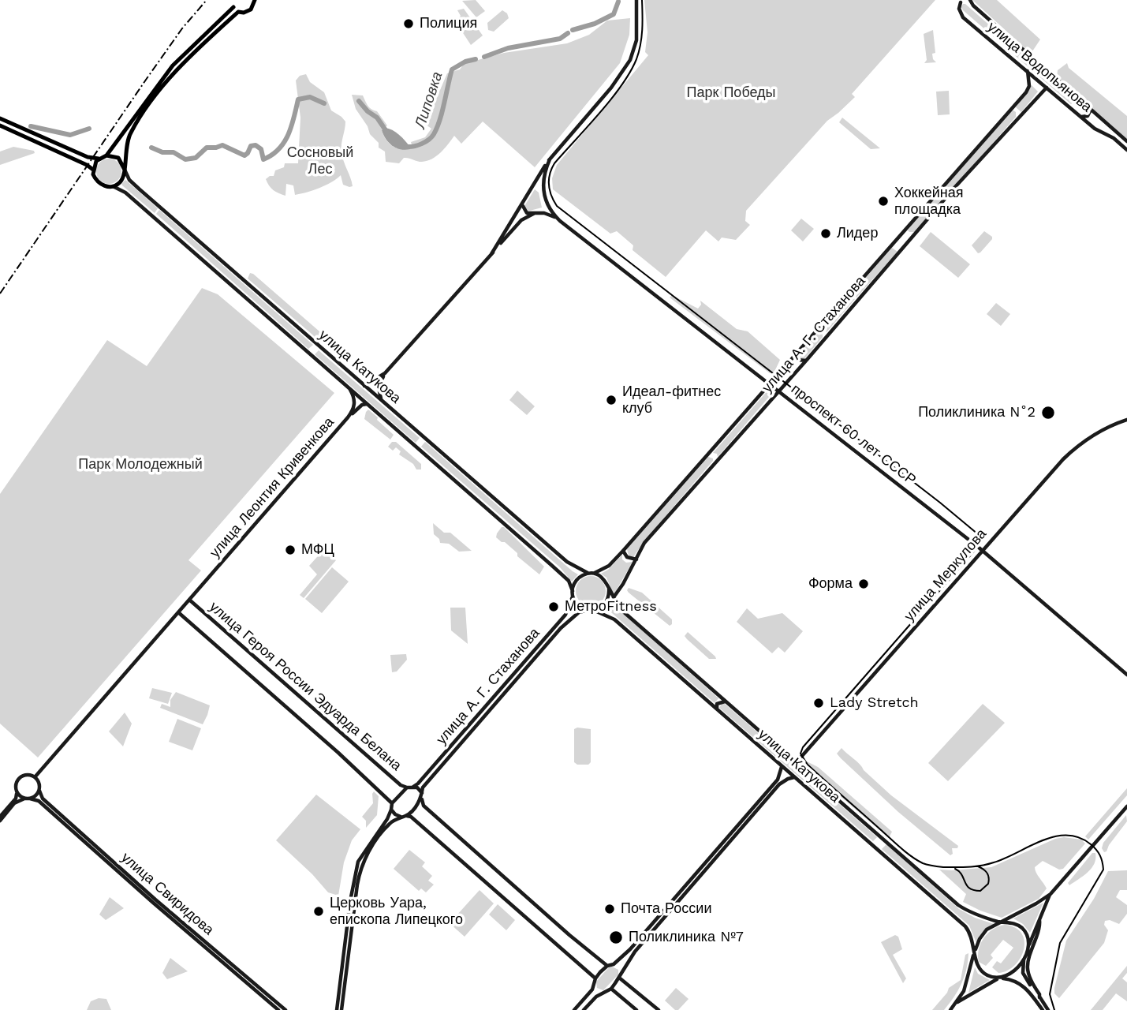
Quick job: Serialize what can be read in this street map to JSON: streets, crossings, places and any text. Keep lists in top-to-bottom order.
{
  "streets": {
    "main road": [
      "улица Водопьянова",
      "улица А. Г. Стаханова",
      "улица Катукова",
      "проспект 60 лет СССР",
      "улица Леонтия Кривенкова",
      "улица Меркулова",
      "улица Героя России Эдуарда Белана",
      "улица Свиридова"
    ]
  },
  "crossings": [
    ["улица Водопьянова", "улица А. Г. Стаханова"],
    ["улица А. Г. Стаханова", "улица Катукова"],
    ["улица А. Г. Стаханова", "проспект 60 лет СССР"],
    ["улица Катукова", "улица Леонтия Кривенкова"],
    ["улица Катукова", "улица Меркулова"],
    ["проспект 60 лет СССР", "улица Меркулова"],
    ["улица Леонтия Кривенкова", "улица Героя России Эдуарда Белана"]
  ],
  "water": ["Липовка"],
  "parks": ["Парк Победы", "Сосновый Лес", "Парк Молодежный"],
  "places": [
    "Полиция",
    "Хоккейная площадка",
    "Лидер",
    "Идеал-фитнес клуб",
    "Поликлиника N˚2",
    "МФЦ",
    "Форма",
    "МетроFitness",
    "Lady Stretch",
    "Почта России",
    "Церковь Уара, епископа Липецкого",
    "Поликлиника №7"
  ]
}
